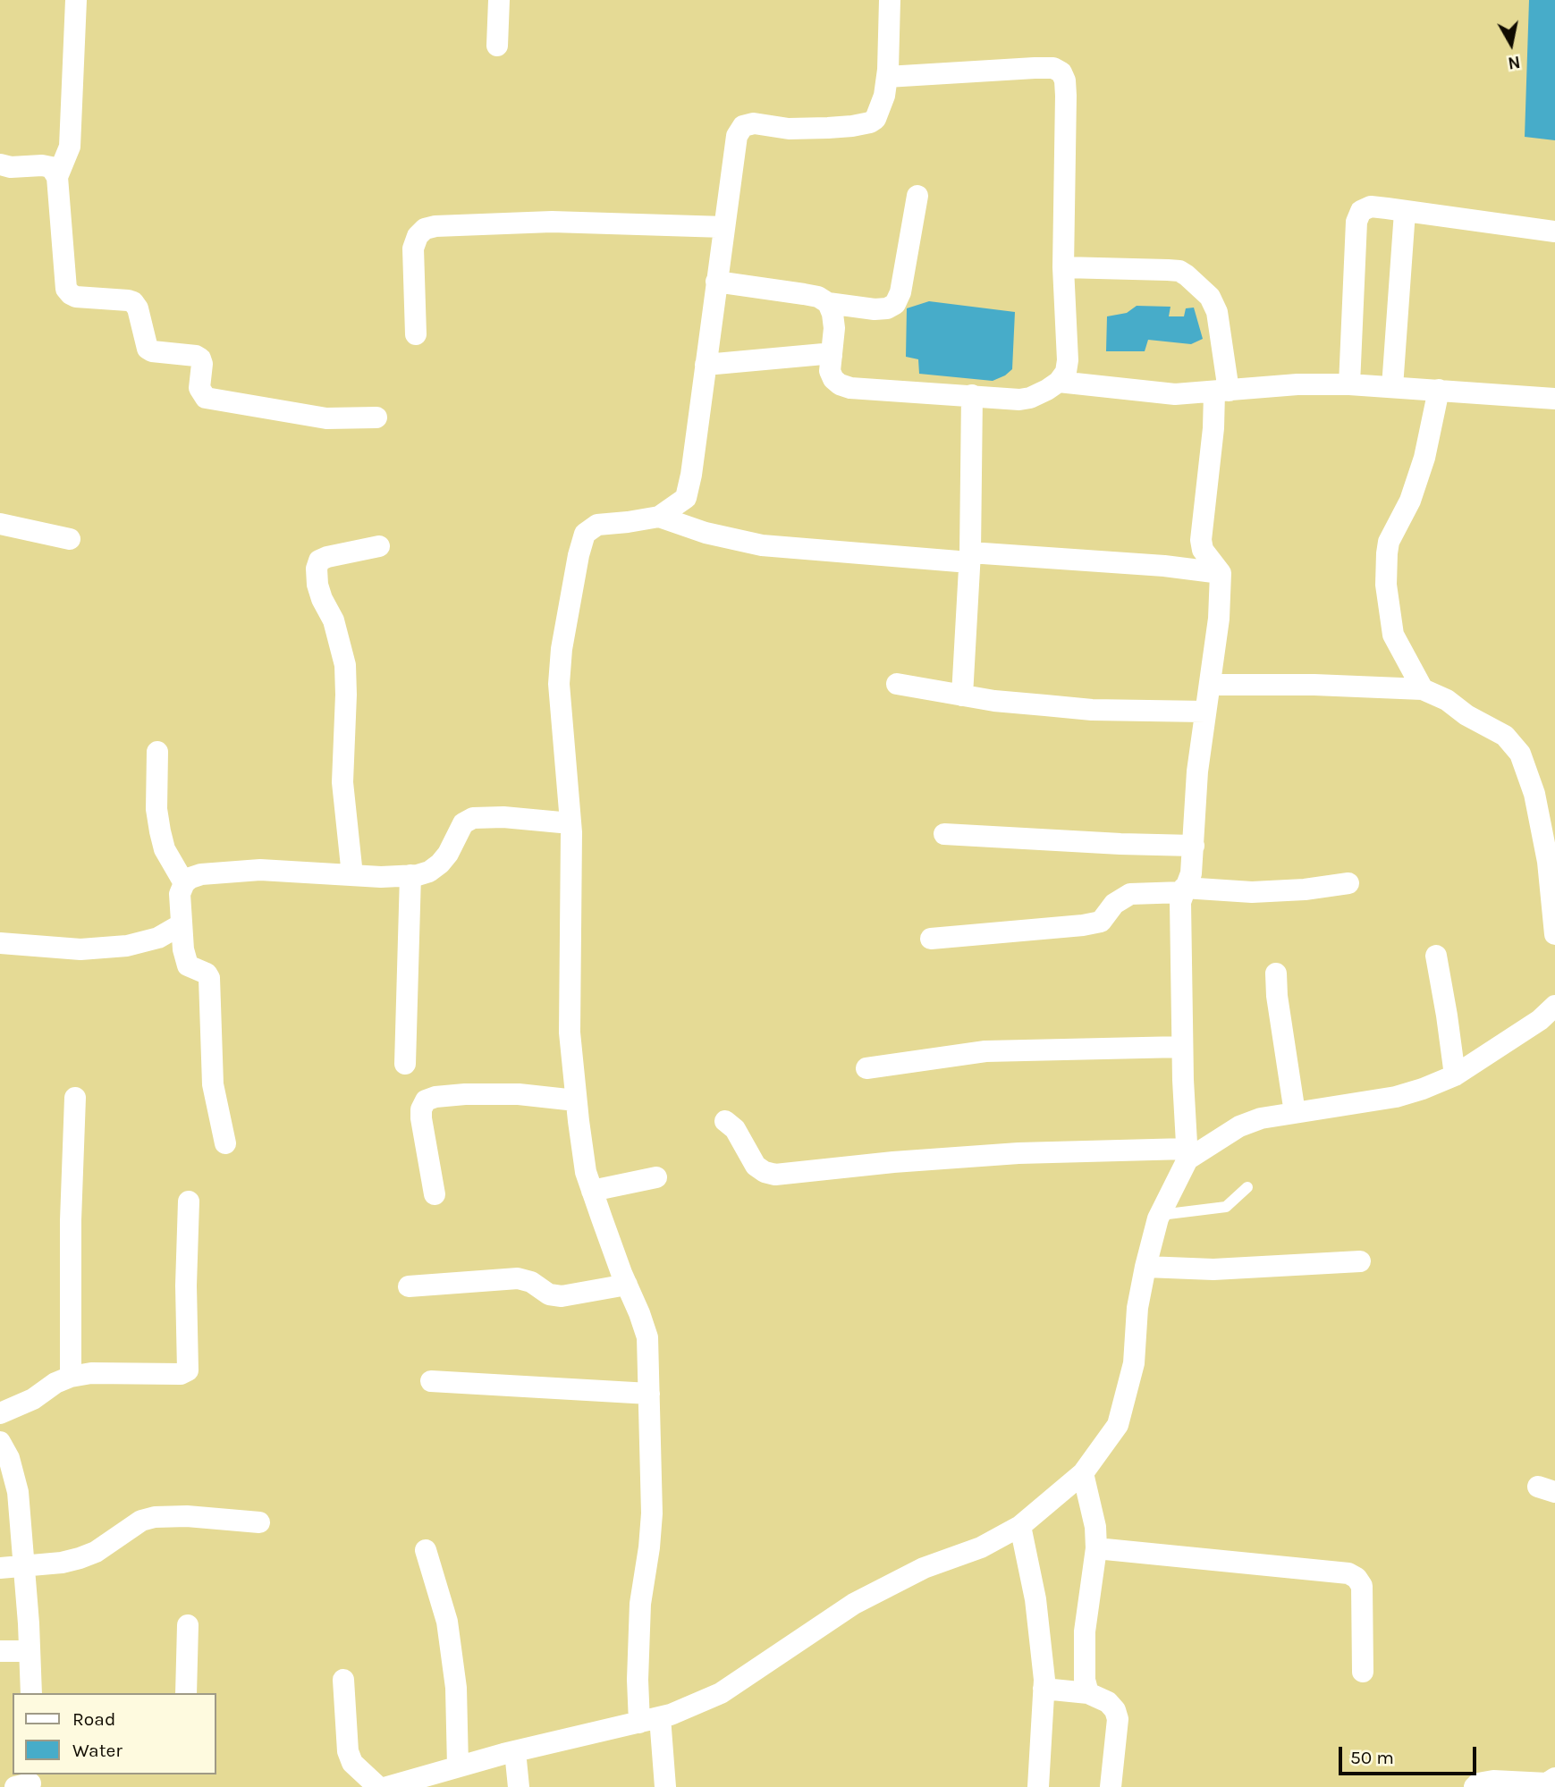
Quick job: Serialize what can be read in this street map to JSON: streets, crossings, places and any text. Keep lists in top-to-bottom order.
{
  "legend": ["Road", "Water"],
  "scale_bar": "50 m",
  "north": "bottom"
}
